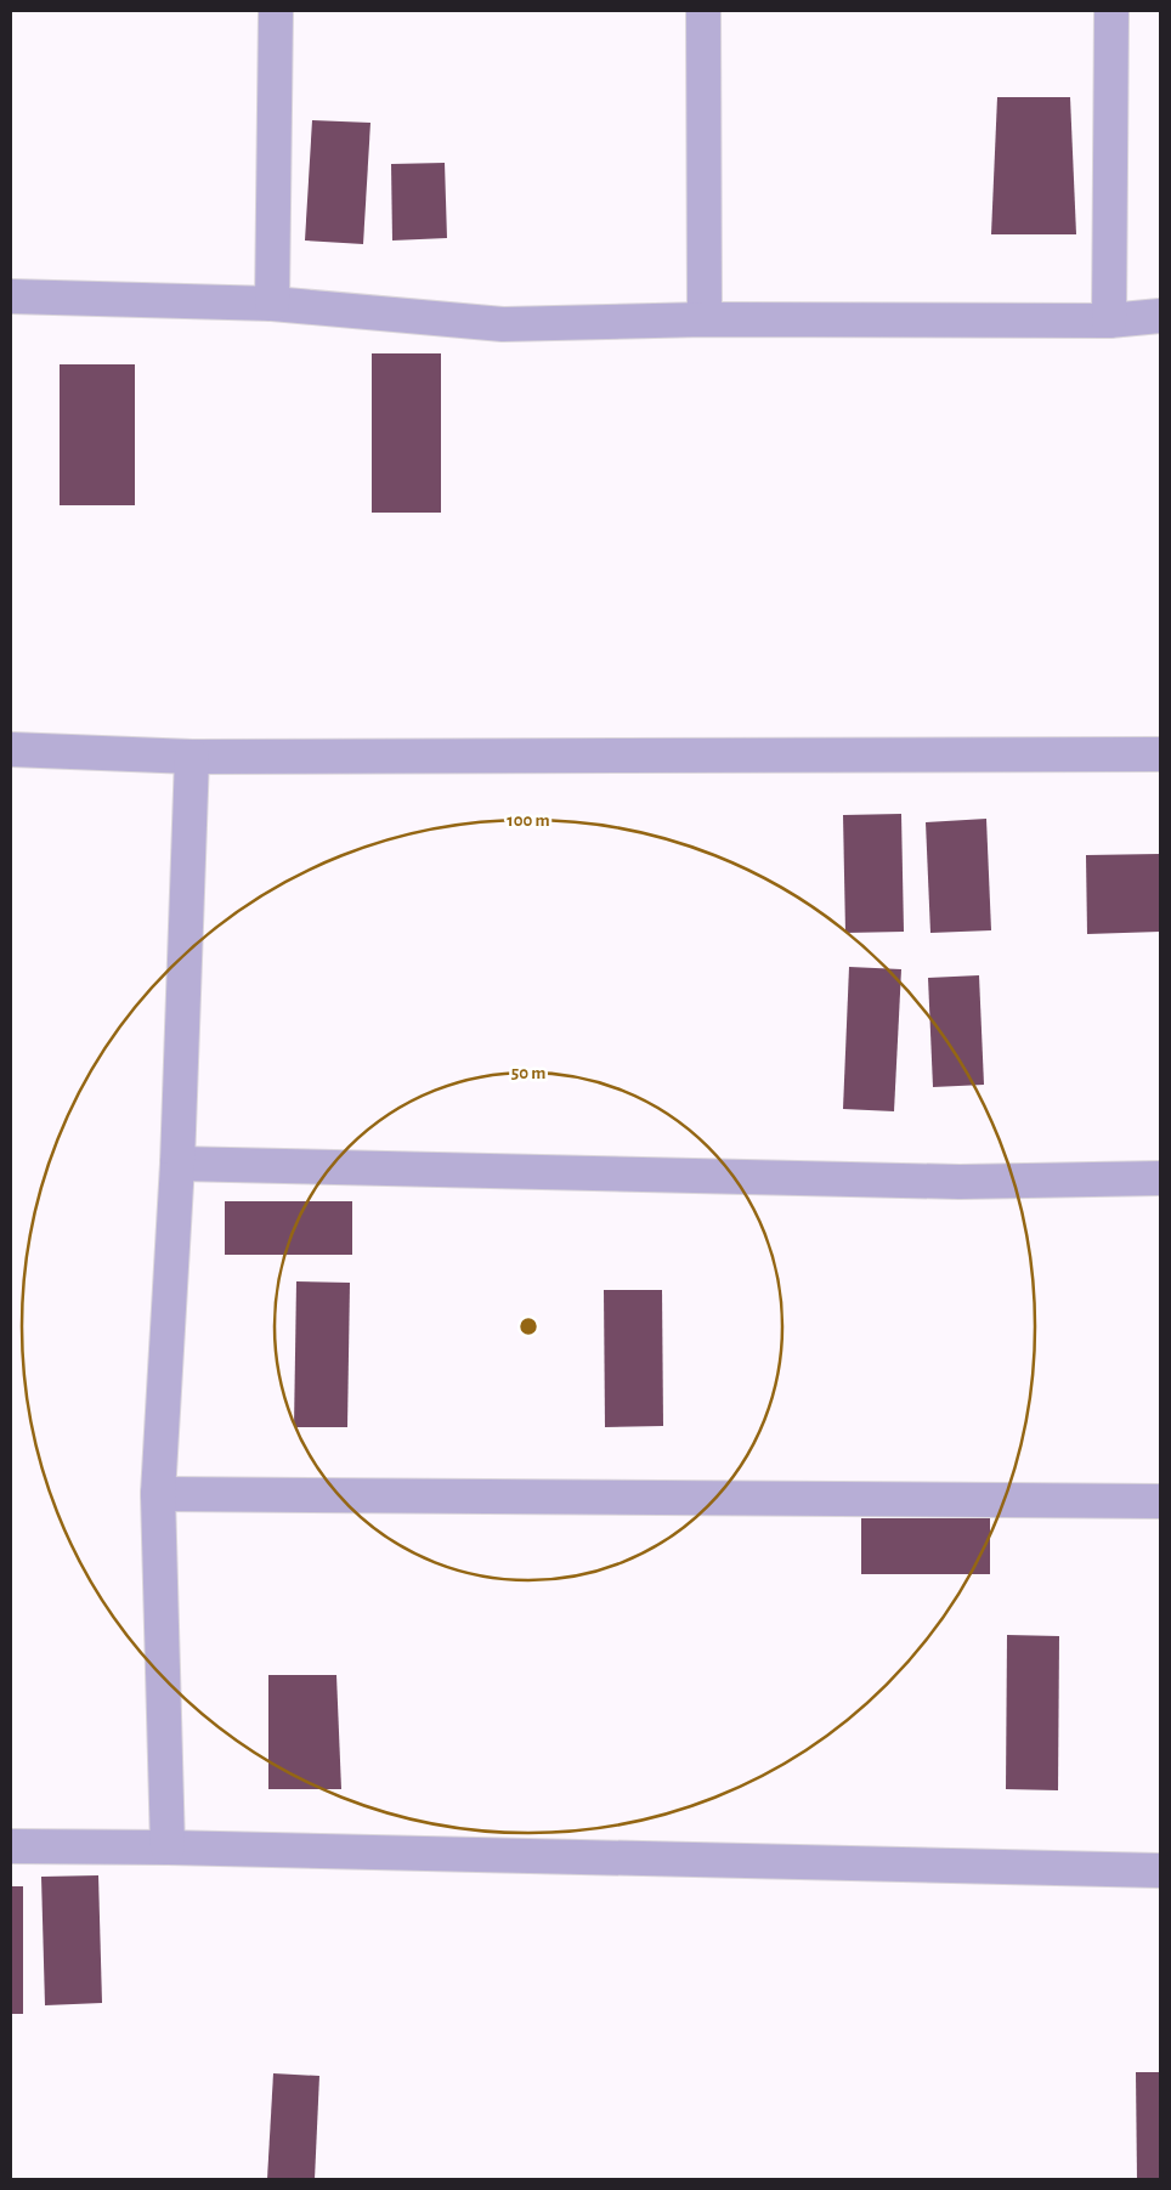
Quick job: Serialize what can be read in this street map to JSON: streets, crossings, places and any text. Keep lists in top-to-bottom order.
{
  "rings": ["100 m", "50 m"]
}
